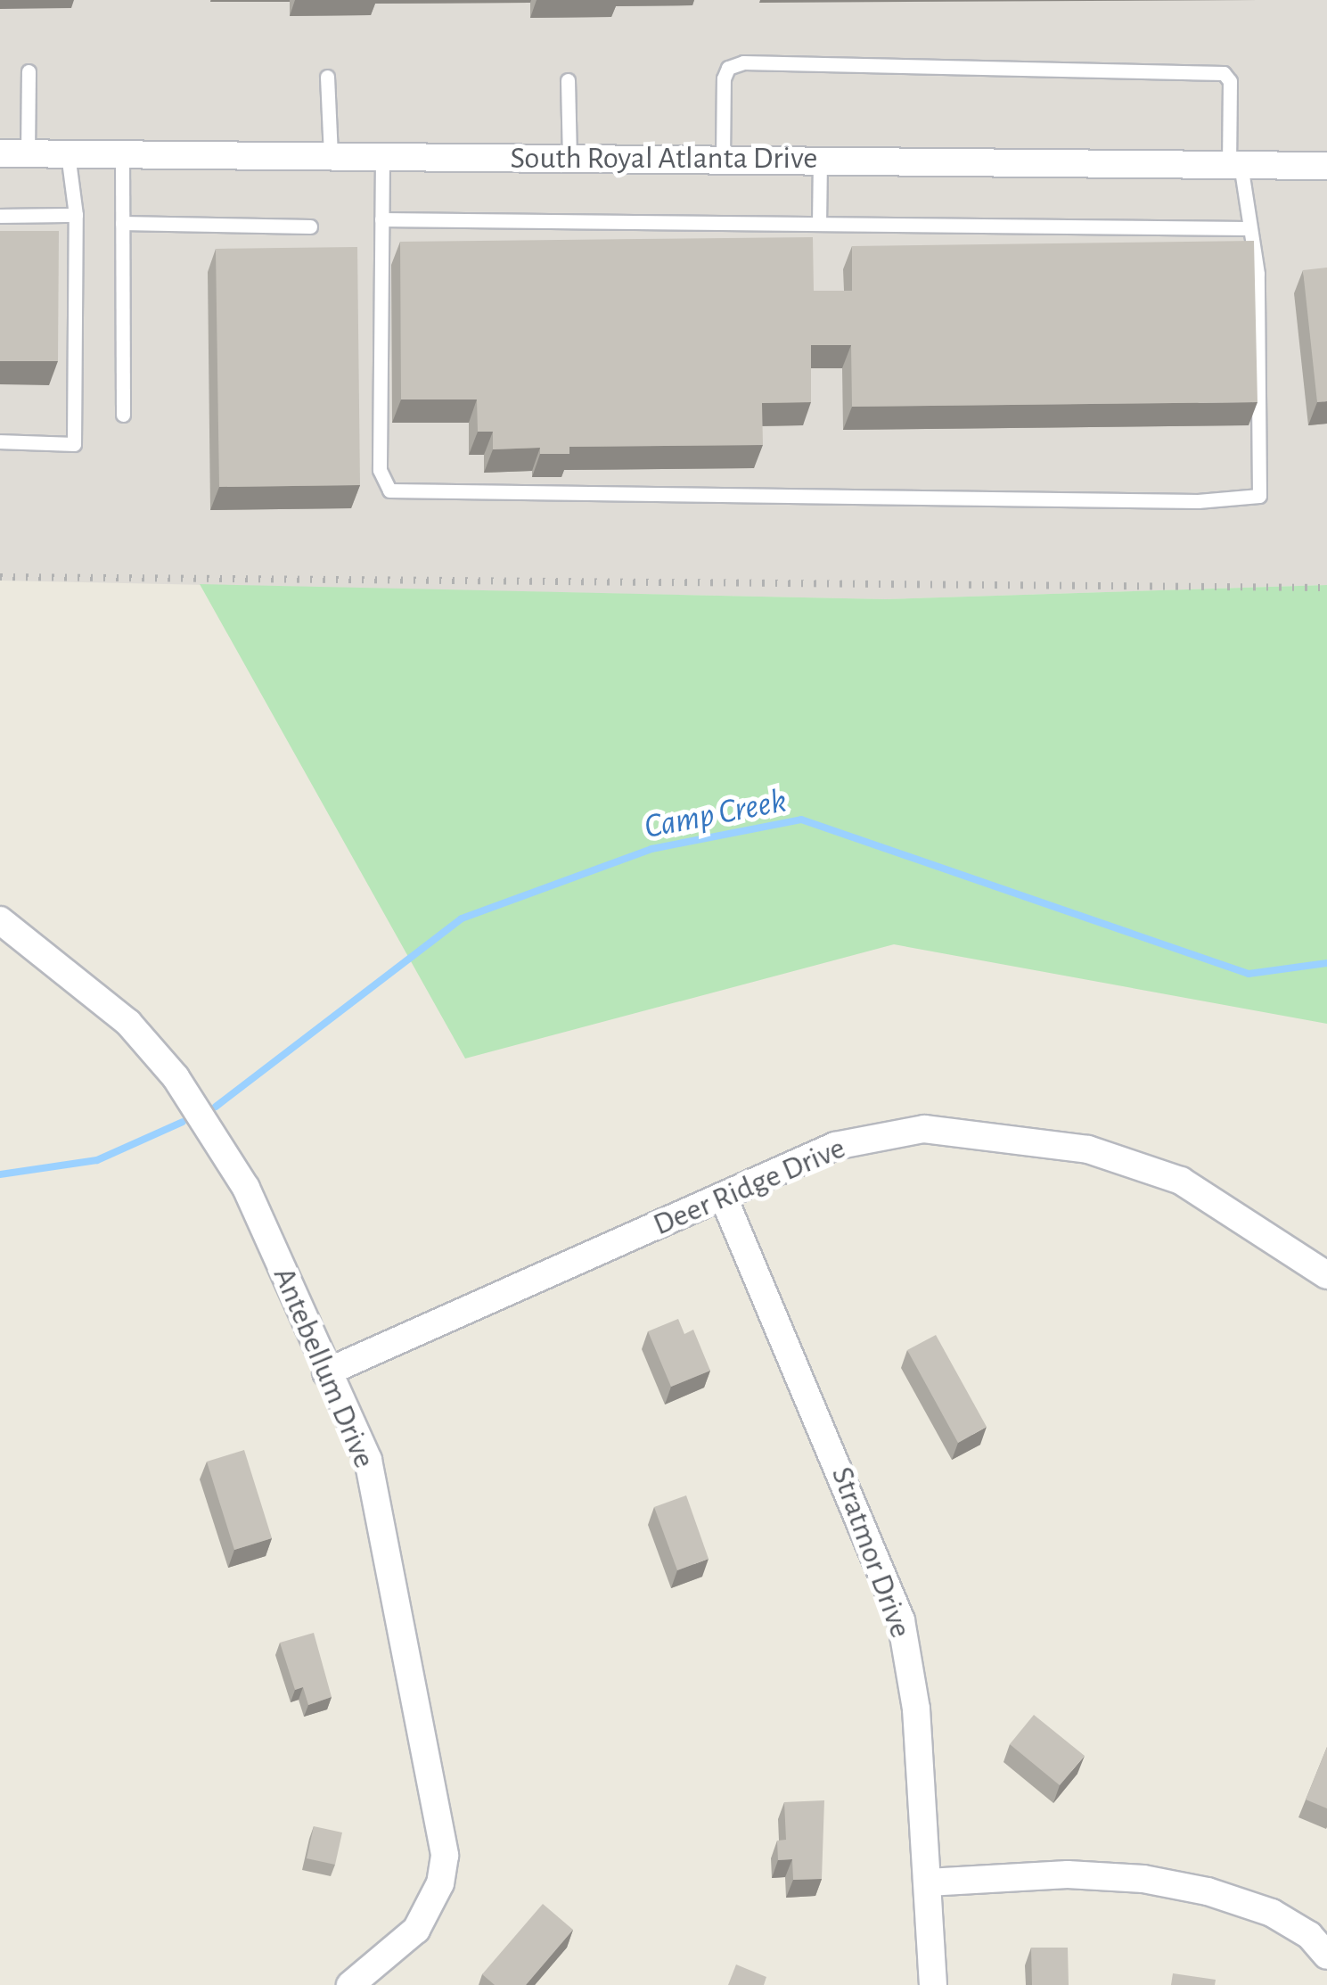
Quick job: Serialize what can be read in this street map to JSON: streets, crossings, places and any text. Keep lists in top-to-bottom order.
{
  "streets": {
    "street": [
      "South Royal Atlanta Drive",
      "Deer Ridge Drive",
      "Antebellum Drive",
      "Stratmor Drive"
    ]
  },
  "crossings": [
    ["Deer Ridge Drive", "Antebellum Drive"],
    ["Deer Ridge Drive", "Stratmor Drive"]
  ],
  "water": ["Camp Creek"]
}
